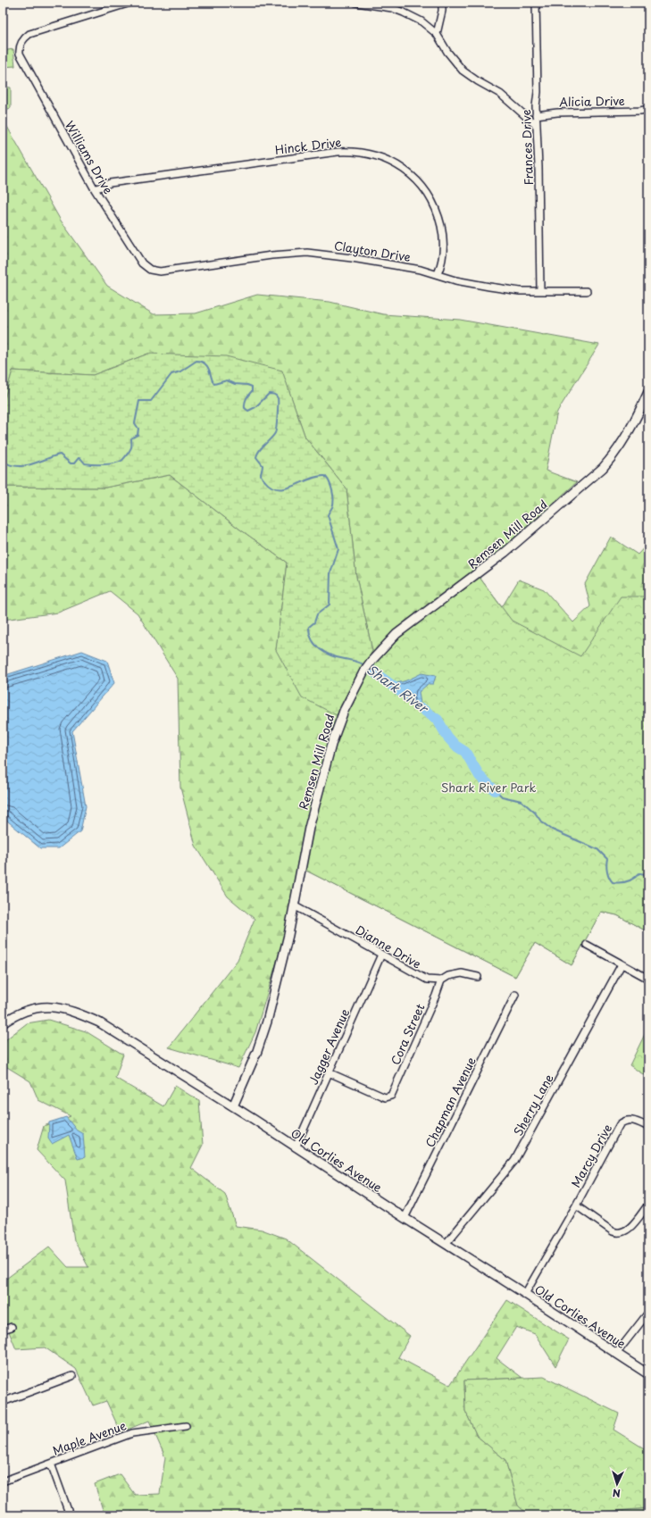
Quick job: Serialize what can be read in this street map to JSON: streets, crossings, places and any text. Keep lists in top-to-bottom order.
{
  "streets": {
    "street": [
      "Alicia Drive",
      "Hinck Drive",
      "Frances Drive",
      "Williams Drive",
      "Clayton Drive",
      "Remsen Mill Road",
      "Dianne Drive",
      "Cora Street",
      "Jagger Avenue",
      "Chapman Avenue",
      "Sherry Lane",
      "Marcy Drive",
      "Old Corlies Avenue",
      "Maple Avenue"
    ]
  },
  "crossings": [
    ["Alicia Drive", "Frances Drive"],
    ["Hinck Drive", "Williams Drive"],
    ["Hinck Drive", "Clayton Drive"],
    ["Frances Drive", "Clayton Drive"],
    ["Williams Drive", "Clayton Drive"],
    ["Remsen Mill Road", "Dianne Drive"],
    ["Remsen Mill Road", "Old Corlies Avenue"],
    ["Dianne Drive", "Cora Street"],
    ["Dianne Drive", "Jagger Avenue"],
    ["Cora Street", "Jagger Avenue"],
    ["Jagger Avenue", "Old Corlies Avenue"],
    ["Chapman Avenue", "Old Corlies Avenue"],
    ["Sherry Lane", "Old Corlies Avenue"],
    ["Marcy Drive", "Old Corlies Avenue"]
  ],
  "water": ["Shark River"],
  "parks": ["Shark River Park"],
  "north": "bottom"
}
